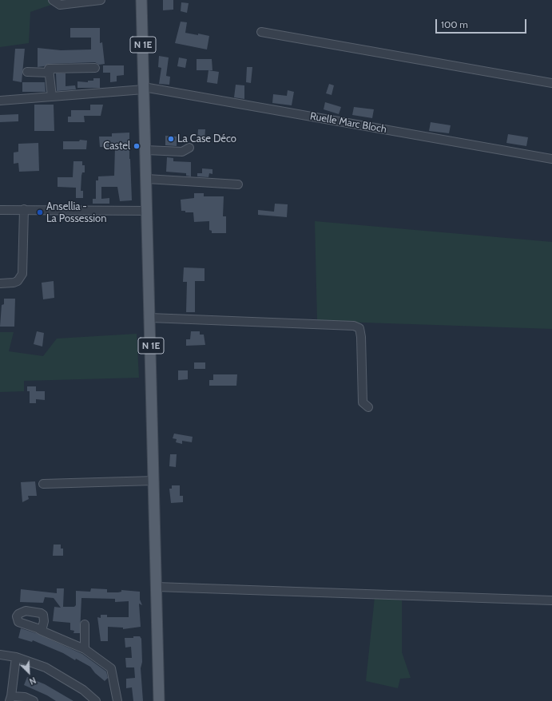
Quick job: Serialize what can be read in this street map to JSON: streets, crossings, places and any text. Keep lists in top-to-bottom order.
{
  "streets": {
    "main road": ["N 1E"],
    "street": ["Ruelle Marc Bloch"]
  },
  "crossings": [
    ["N 1E", "Ruelle Marc Bloch"]
  ],
  "places": ["La Case Déco", "Castel", "Ansellia - La Possession"],
  "scale_bar": "100 m",
  "north": "bottom right"
}
